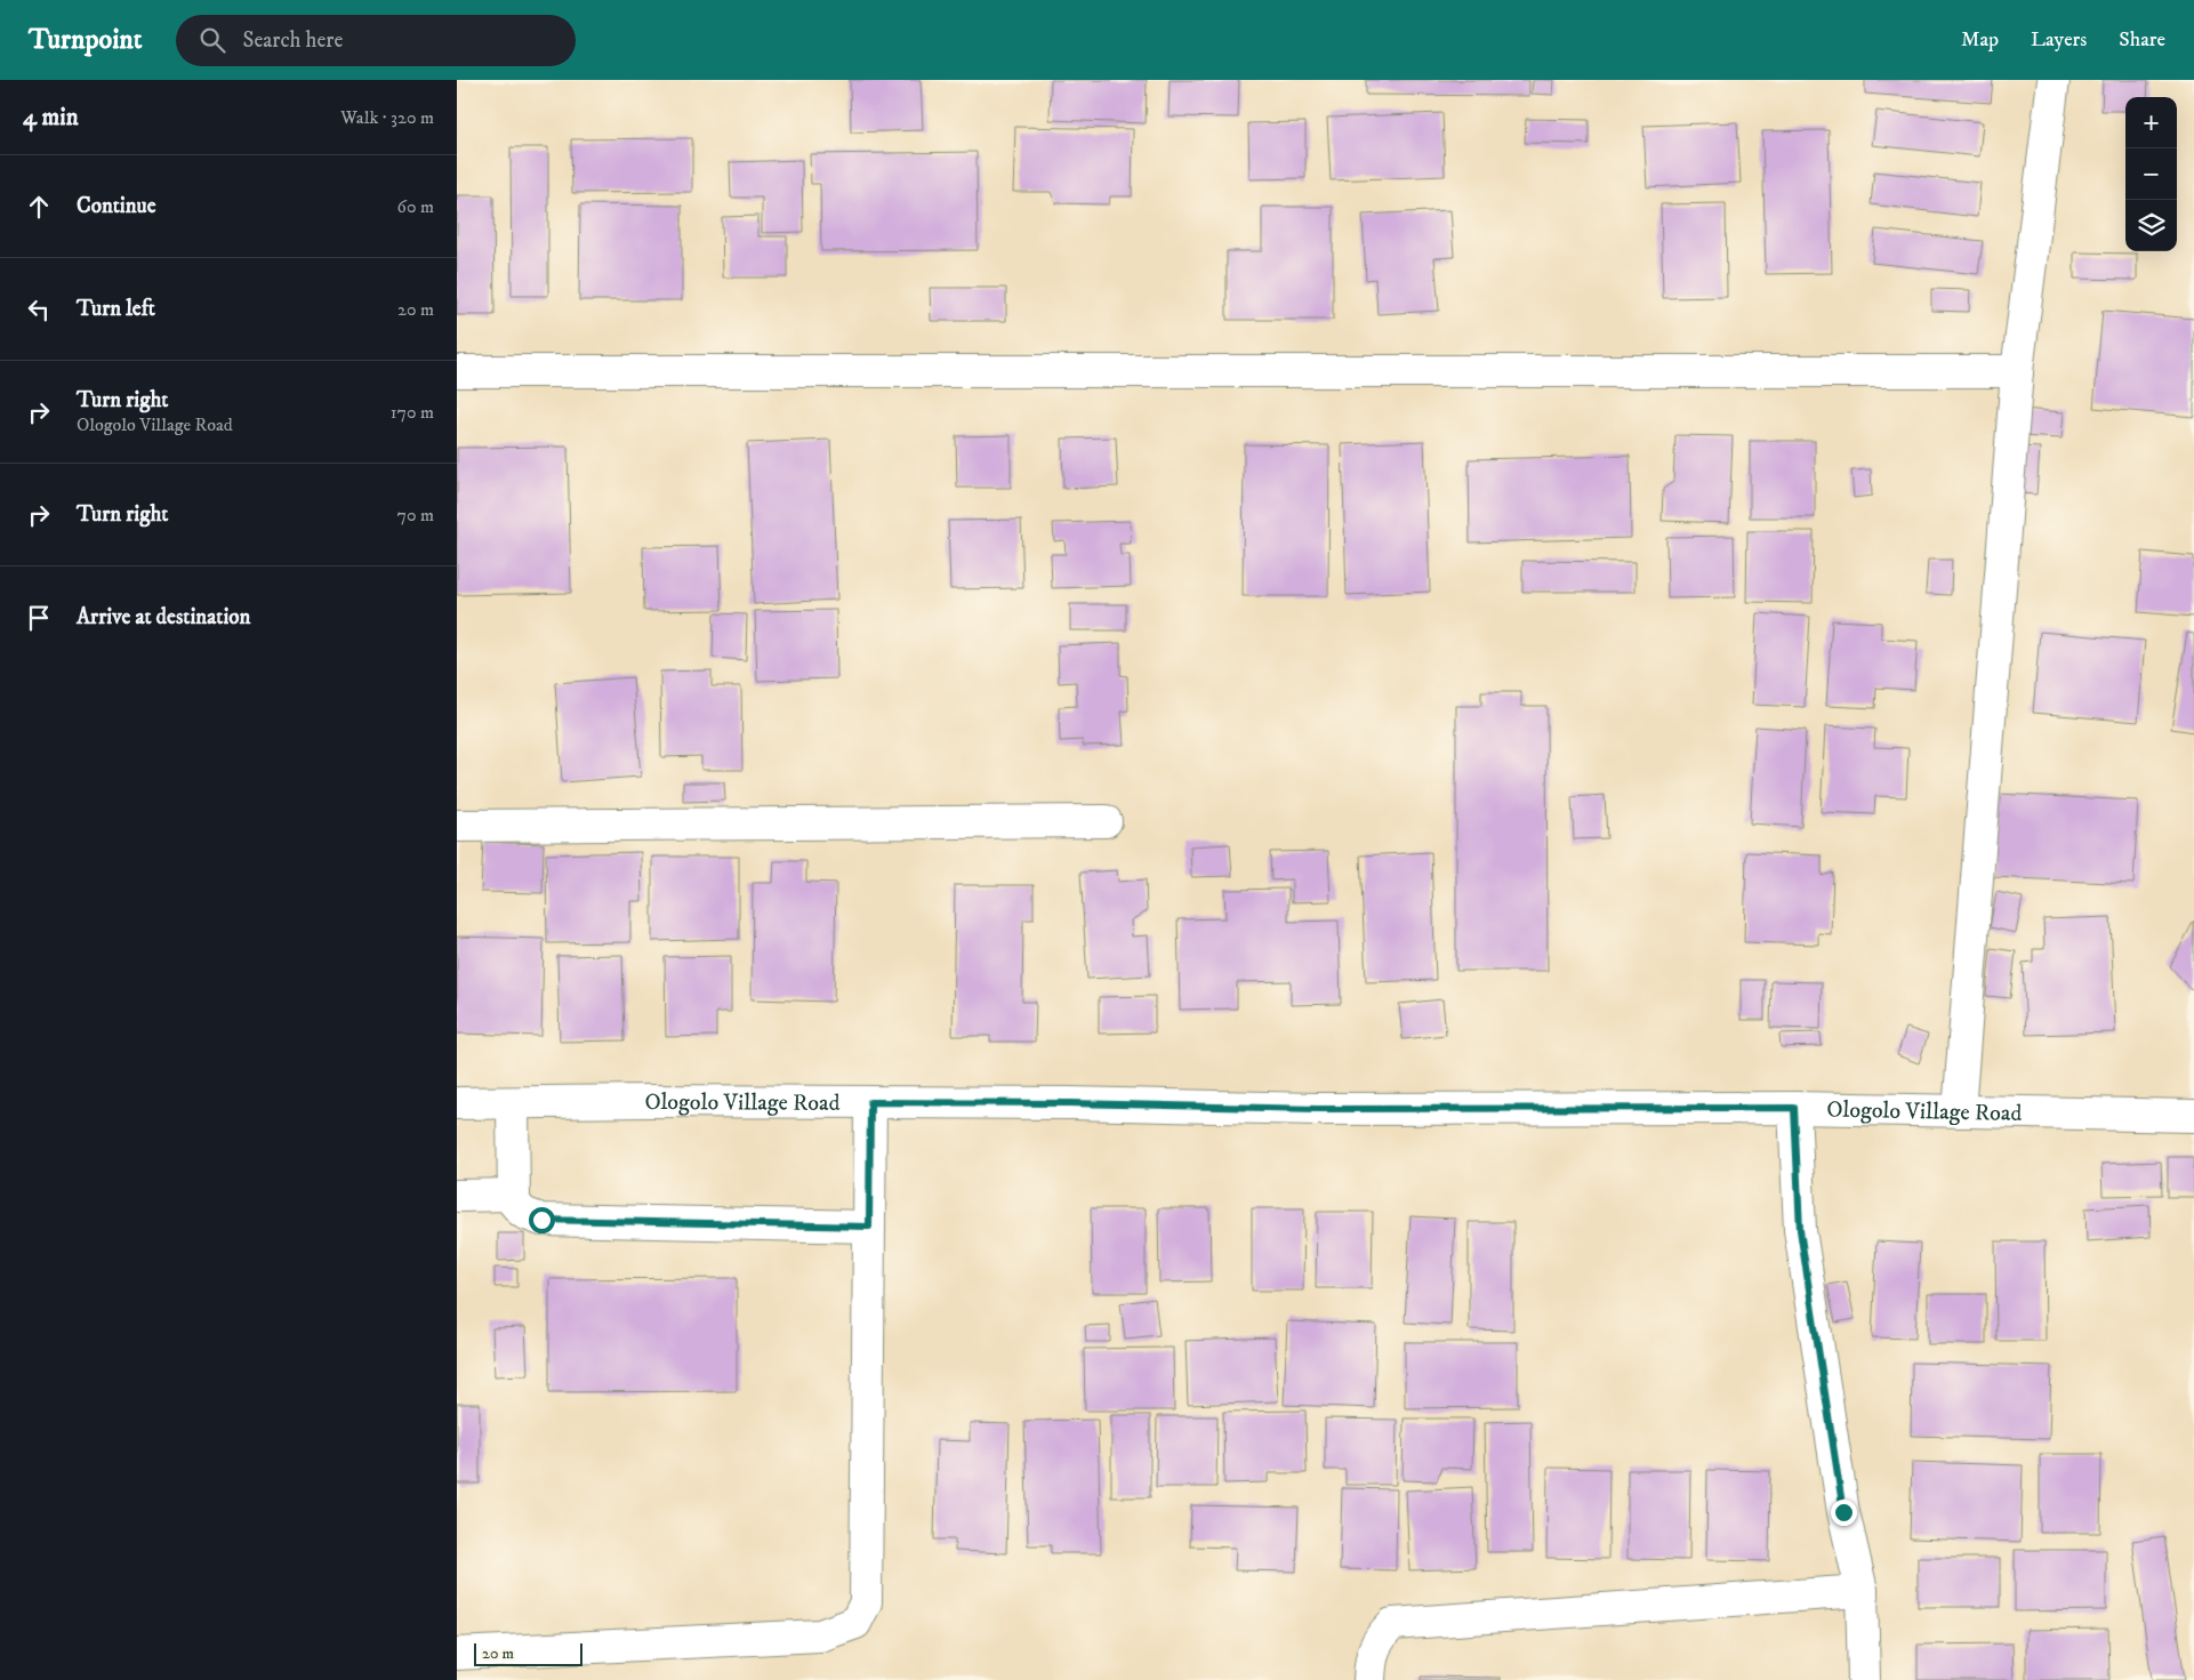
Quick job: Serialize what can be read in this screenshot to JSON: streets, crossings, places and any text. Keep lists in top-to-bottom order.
{
  "streets": {
    "street": ["Ologolo Village Road"]
  },
  "scale_bar": "20 m",
  "page": {
    "header": "Turnpoint",
    "search": "Search here",
    "nav": ["Map", "Layers", "Share"],
    "heading": ["4 min", "Walk · 320 m"],
    "map_buttons": ["+", "−"],
    "list": [
      ["Continue", "60 m"],
      ["Turn left", "20 m"],
      ["Turn right", "Ologolo Village Road", "170 m"],
      ["Turn right", "70 m"],
      "Arrive at destination"
    ],
    "scale": "20 m"
  }
}
